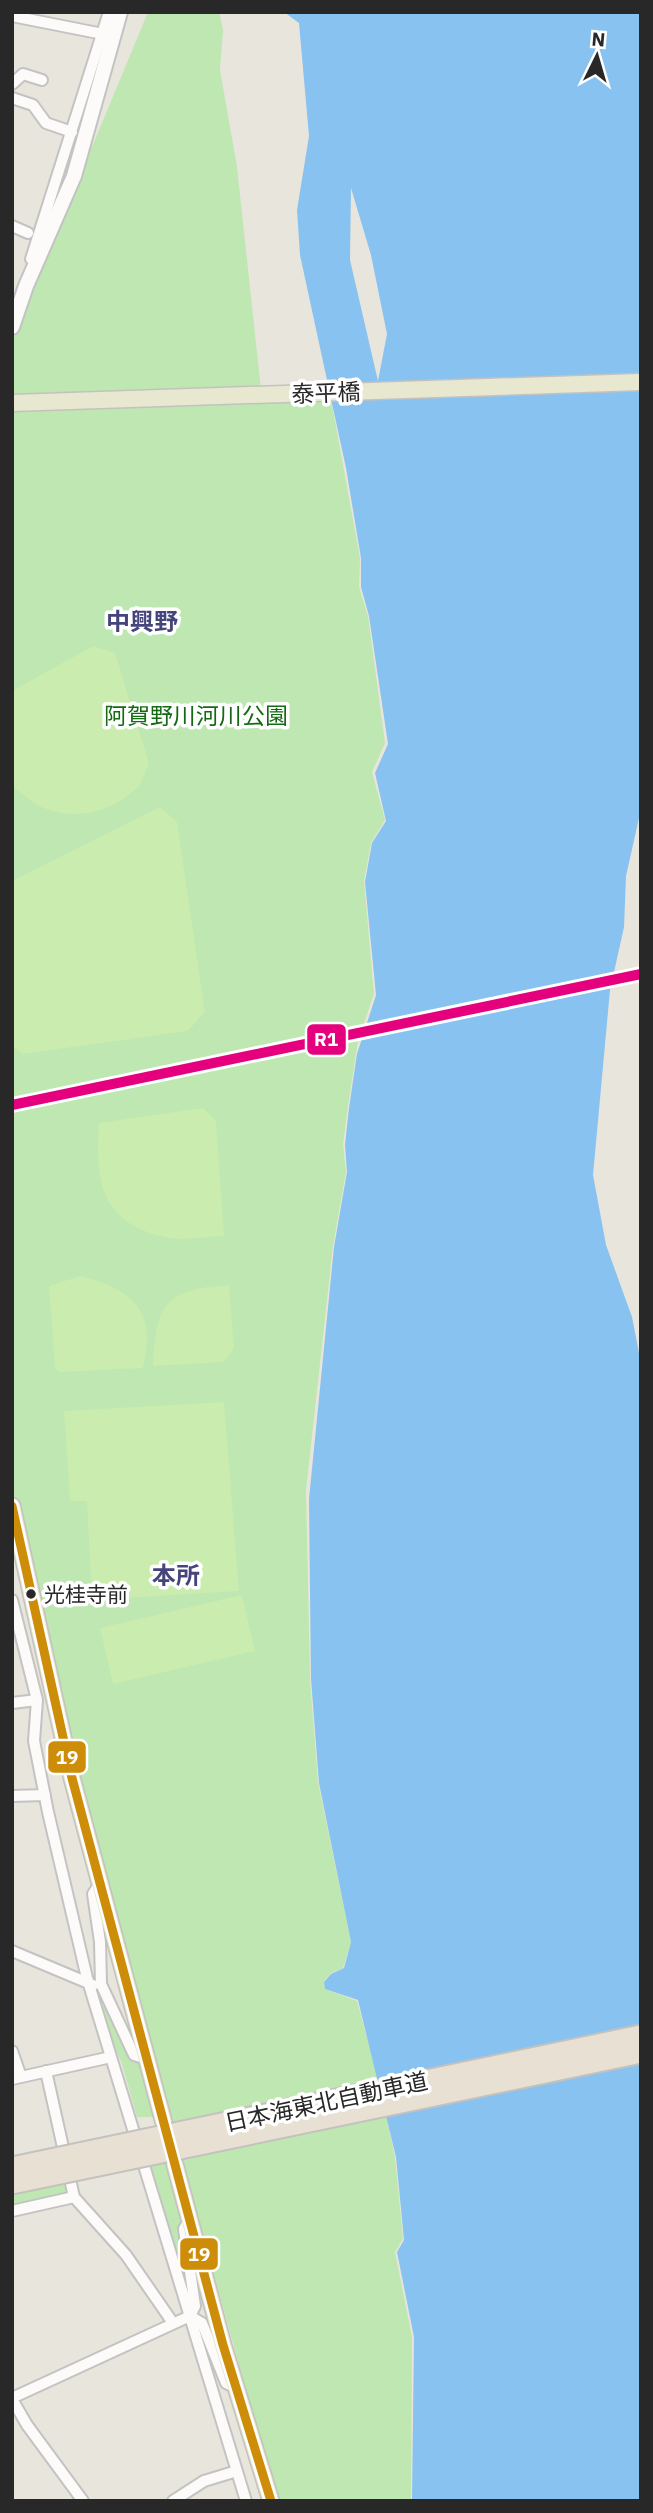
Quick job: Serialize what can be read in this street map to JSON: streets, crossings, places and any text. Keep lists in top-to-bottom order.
{
  "streets": {
    "highway": ["日本海東北自動車道"],
    "main road": ["泰平橋"]
  },
  "districts": ["中興野", "本所"],
  "parks": ["阿賀野川河川公園"],
  "places": ["光桂寺前"],
  "lines": ["transit line R1", "transit line 19"],
  "north": "top"
}
